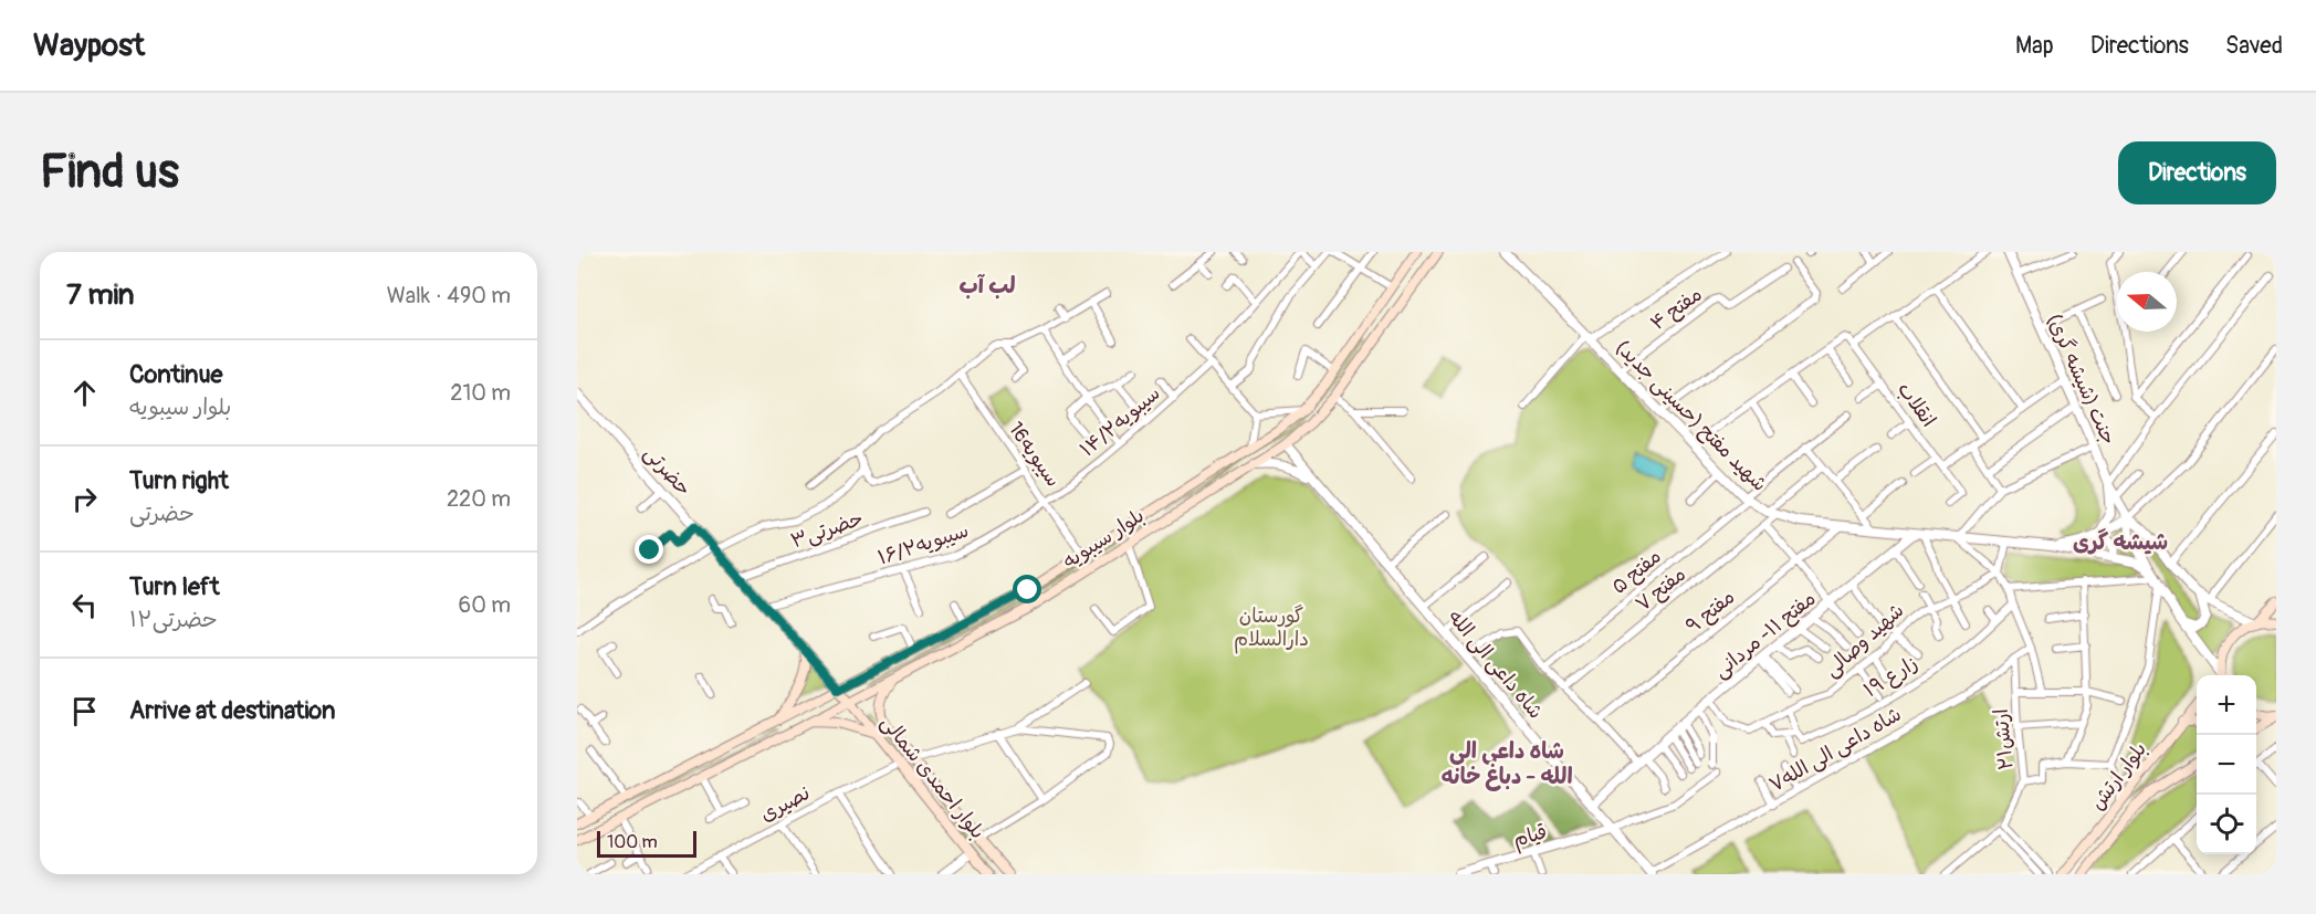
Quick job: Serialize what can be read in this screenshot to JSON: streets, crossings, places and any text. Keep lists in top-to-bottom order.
{
  "streets": {
    "main road": ["بلوار سیبویه", "بلوار ارتش", "بلوار احمدی شمالی"],
    "street": [
      "مفتح ۴",
      "جنت (شیشه گری)",
      "انقلاب",
      "شهید مفتح (حسینی جدید)",
      "سیبویه۱۴/۲",
      "سیبویه16",
      "حضرتی",
      "حضرتی۳",
      "سیبویه۱۶/۲",
      "مفتح ۵",
      "مفتح ۷",
      "مفتح ۹",
      "مفتح ۱۱- مردانی",
      "شهید وصالی",
      "شاه داعی الی الله",
      "۱۹ زارع",
      "ارتش۲۱",
      "شاه داعی الی الله۷",
      "نصیری",
      "قیام"
    ]
  },
  "crossings": [
    ["مفتح ۴", "شهید مفتح (حسینی جدید)"],
    ["شهید مفتح (حسینی جدید)", "مفتح ۵"],
    ["شهید مفتح (حسینی جدید)", "مفتح ۷"],
    ["شهید مفتح (حسینی جدید)", "مفتح ۹"],
    ["شهید مفتح (حسینی جدید)", "مفتح ۱۱- مردانی"],
    ["سیبویه۱۴/۲", "سیبویه16"],
    ["سیبویه۱۴/۲", "سیبویه۱۶/۲"],
    ["سیبویه16", "بلوار سیبویه"],
    ["سیبویه16", "سیبویه۱۶/۲"],
    ["حضرتی", "حضرتی۳"],
    ["حضرتی", "بلوار سیبویه"],
    ["حضرتی", "سیبویه۱۶/۲"],
    ["حضرتی", "بلوار احمدی شمالی"],
    ["بلوار سیبویه", "شاه داعی الی الله"],
    ["بلوار سیبویه", "بلوار احمدی شمالی"],
    ["مفتح ۱۱- مردانی", "شهید وصالی"],
    ["مفتح ۱۱- مردانی", "شاه داعی الی الله"],
    ["شاه داعی الی الله", "شاه داعی الی الله۷"],
    ["شاه داعی الی الله", "قیام"],
    ["ارتش۲۱", "شاه داعی الی الله۷"],
    ["بلوار احمدی شمالی", "نصیری"]
  ],
  "districts": ["لب آب", "شیشه گری", "شاه داعی الی الله - دباغ خانه"],
  "parks": ["گورستان دارالسلام"],
  "scale_bar": "100 m",
  "north": "left",
  "page": {
    "header": "Waypost",
    "nav": ["Map", "Directions", "Saved"],
    "buttons": "Directions",
    "title": "Find us",
    "heading": ["7 min", "Walk · 490 m"],
    "list": [
      ["Continue", "بلوار سیبویه", "210 m"],
      ["Turn right", "حضرتی", "220 m"],
      ["Turn left", "حضرتی۱۲", "60 m"],
      "Arrive at destination"
    ],
    "map_buttons": ["+", "−"],
    "scale": "100 m"
  }
}
